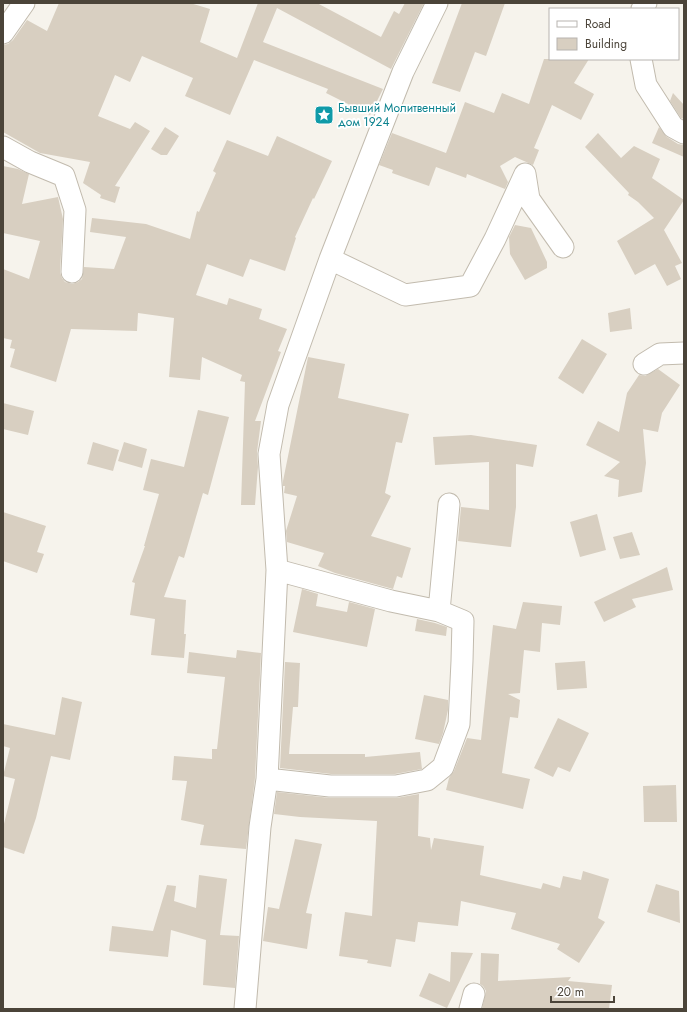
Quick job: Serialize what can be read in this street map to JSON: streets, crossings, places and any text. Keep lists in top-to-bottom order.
{
  "places": {
    "place": ["Бывший Молитвенный дом 1924"]
  },
  "legend": ["Road", "Building"],
  "scale_bar": "20 m"
}
